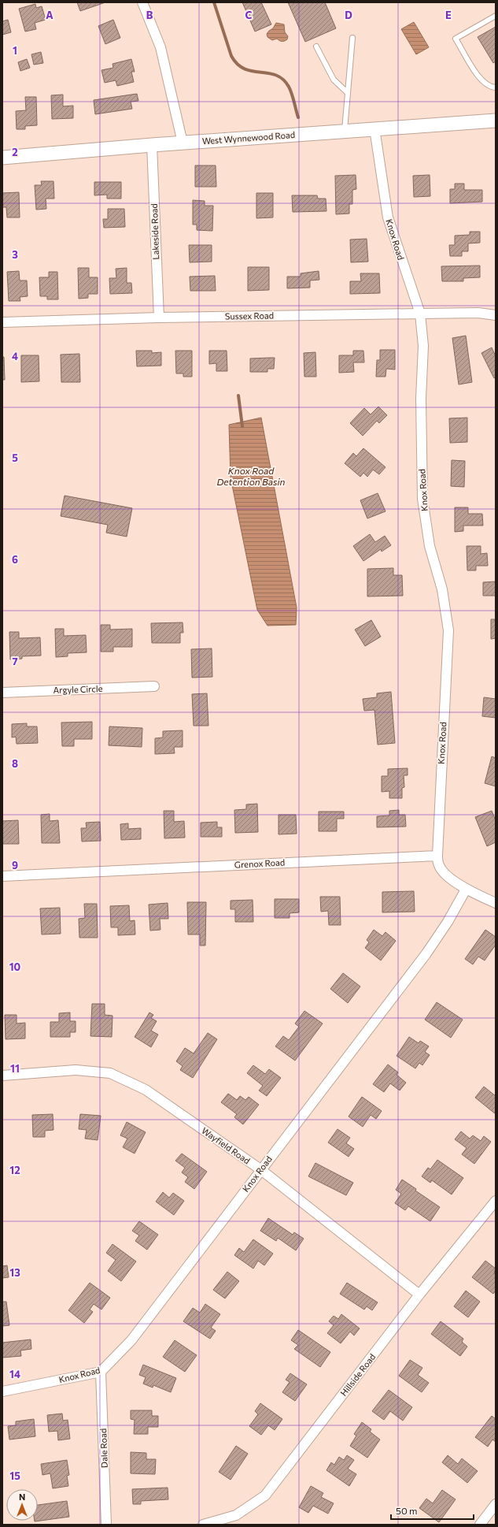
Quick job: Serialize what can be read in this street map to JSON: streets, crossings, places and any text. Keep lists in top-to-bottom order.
{
  "streets": {
    "main road": ["West Wynnewood Road"],
    "street": [
      "Lakeside Road",
      "Knox Road",
      "Sussex Road",
      "Argyle Circle",
      "Grenox Road",
      "Wayfield Road",
      "Hillside Road",
      "Dale Road"
    ]
  },
  "crossings": [
    ["West Wynnewood Road", "Lakeside Road"],
    ["West Wynnewood Road", "Knox Road"],
    ["Lakeside Road", "Sussex Road"],
    ["Knox Road", "Sussex Road"],
    ["Knox Road", "Grenox Road"],
    ["Knox Road", "Wayfield Road"],
    ["Knox Road", "Dale Road"],
    ["Wayfield Road", "Hillside Road"]
  ],
  "water": ["Knox Road Detention Basin"],
  "scale_bar": "50 m",
  "north": "top",
  "grid": {
    "columns": [
      "A",
      "B",
      "C",
      "D",
      "E"
    ],
    "rows": [
      "1",
      "2",
      "3",
      "4",
      "5",
      "6",
      "7",
      "8",
      "9",
      "10",
      "11",
      "12",
      "13",
      "14",
      "15"
    ]
  }
}
